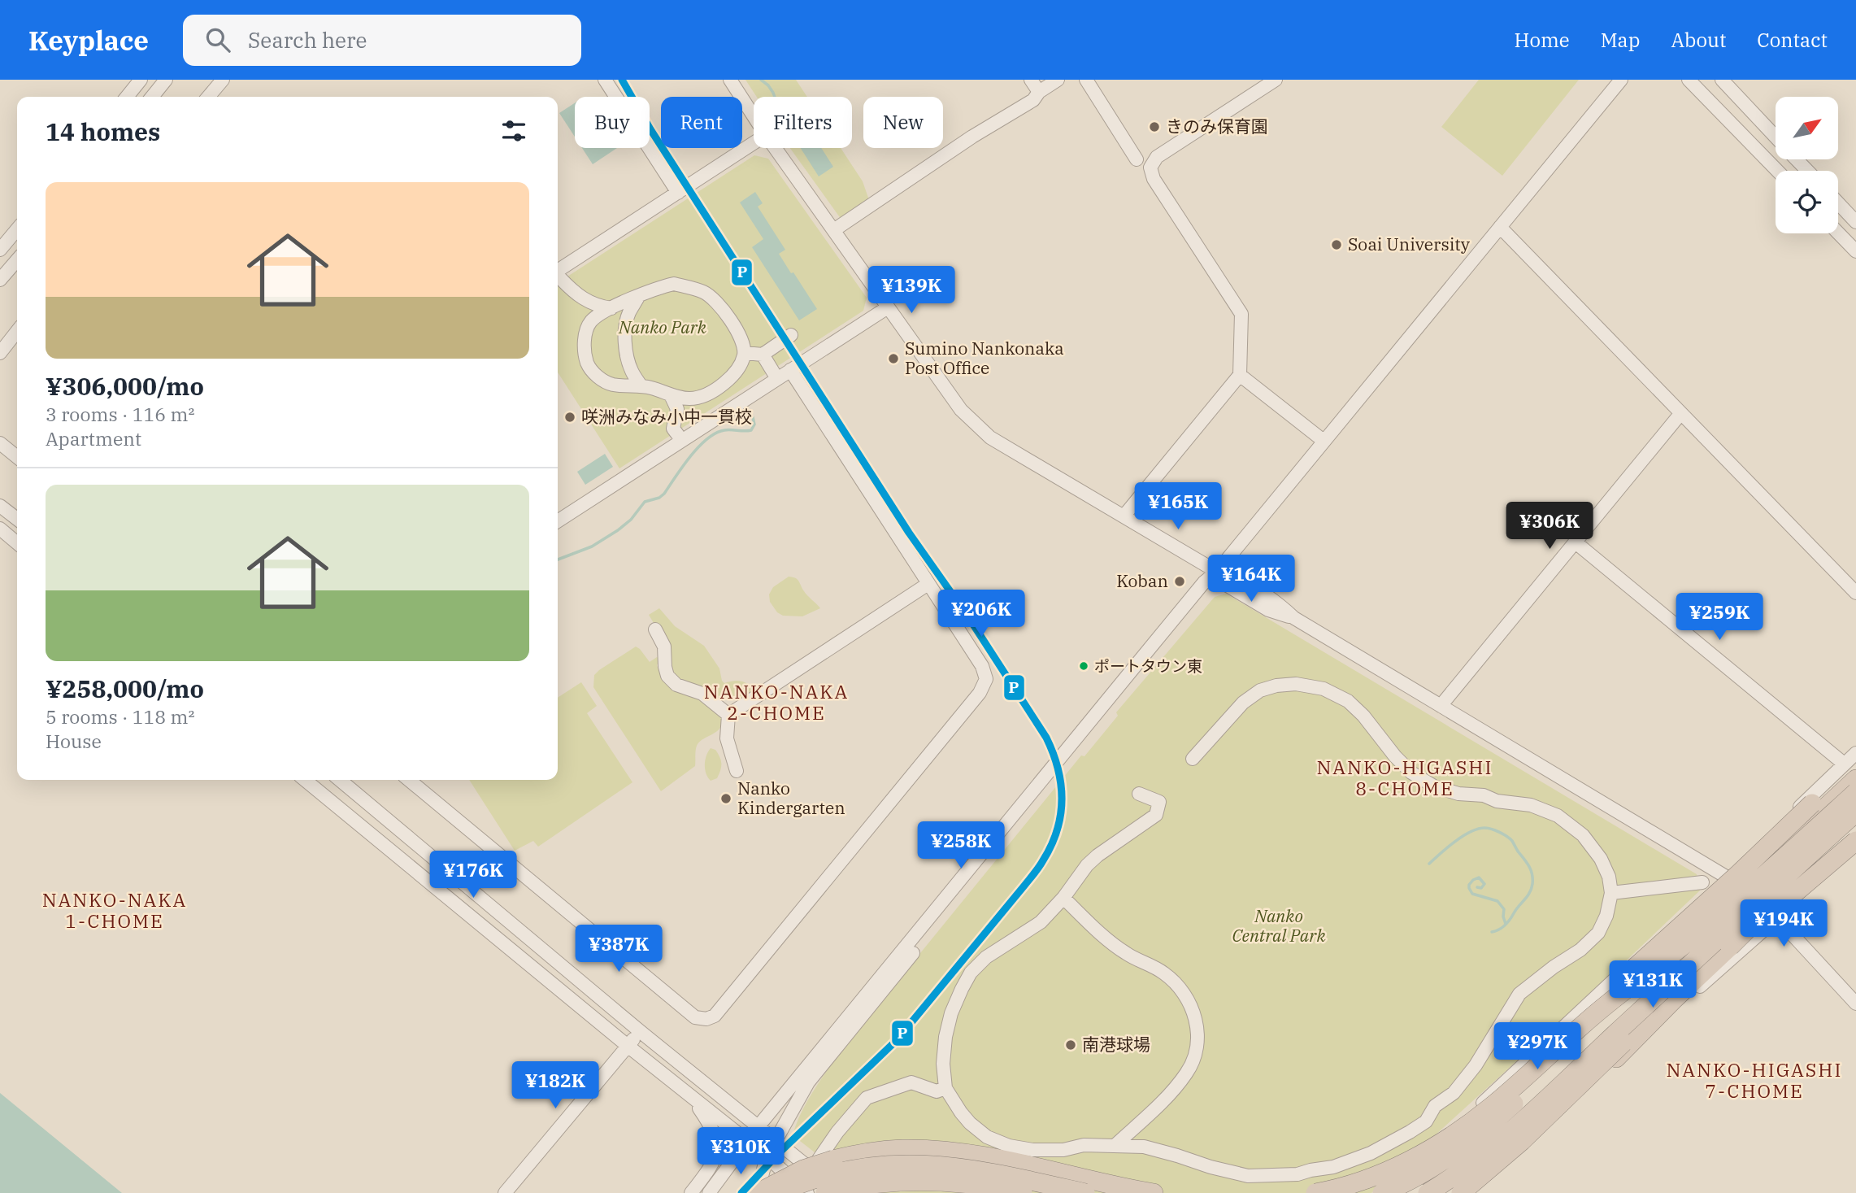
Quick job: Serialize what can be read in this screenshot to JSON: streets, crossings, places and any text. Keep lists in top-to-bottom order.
{
  "districts": [
    "NANKO-NAKA 2-CHOME",
    "NANKO-HIGASHI 8-CHOME",
    "NANKO-NAKA 1-CHOME",
    "NANKO-HIGASHI 7-CHOME"
  ],
  "parks": ["Nanko Park", "Nanko Central Park"],
  "places": [
    "きのみ保育園",
    "Soai University",
    "Sumino Nankonaka Post Office",
    "咲洲みなみ小中一貫校",
    "Koban",
    "ポートタウン東",
    "Nanko Kindergarten",
    "南港球場"
  ],
  "lines": ["transit line P"],
  "north": "top right",
  "page": {
    "header": "Keyplace",
    "search": "Search here",
    "nav": [
      "Home",
      "Map",
      "About",
      "Contact"
    ],
    "chip": [
      "Buy",
      "Rent",
      "Filters",
      "New"
    ],
    "heading": "14 homes",
    "list": [
      {
        "name": "¥306,000/mo",
        "note": "3 rooms · 116 m² · Apartment"
      },
      {
        "name": "¥258,000/mo",
        "note": "5 rooms · 118 m² · House"
      }
    ],
    "price": [
      "¥139K",
      "¥165K",
      "¥306K",
      "¥164K",
      "¥206K",
      "¥259K",
      "¥258K",
      "¥176K",
      "¥194K",
      "¥387K",
      "¥131K",
      "¥297K",
      "¥182K",
      "¥310K"
    ]
  }
}
